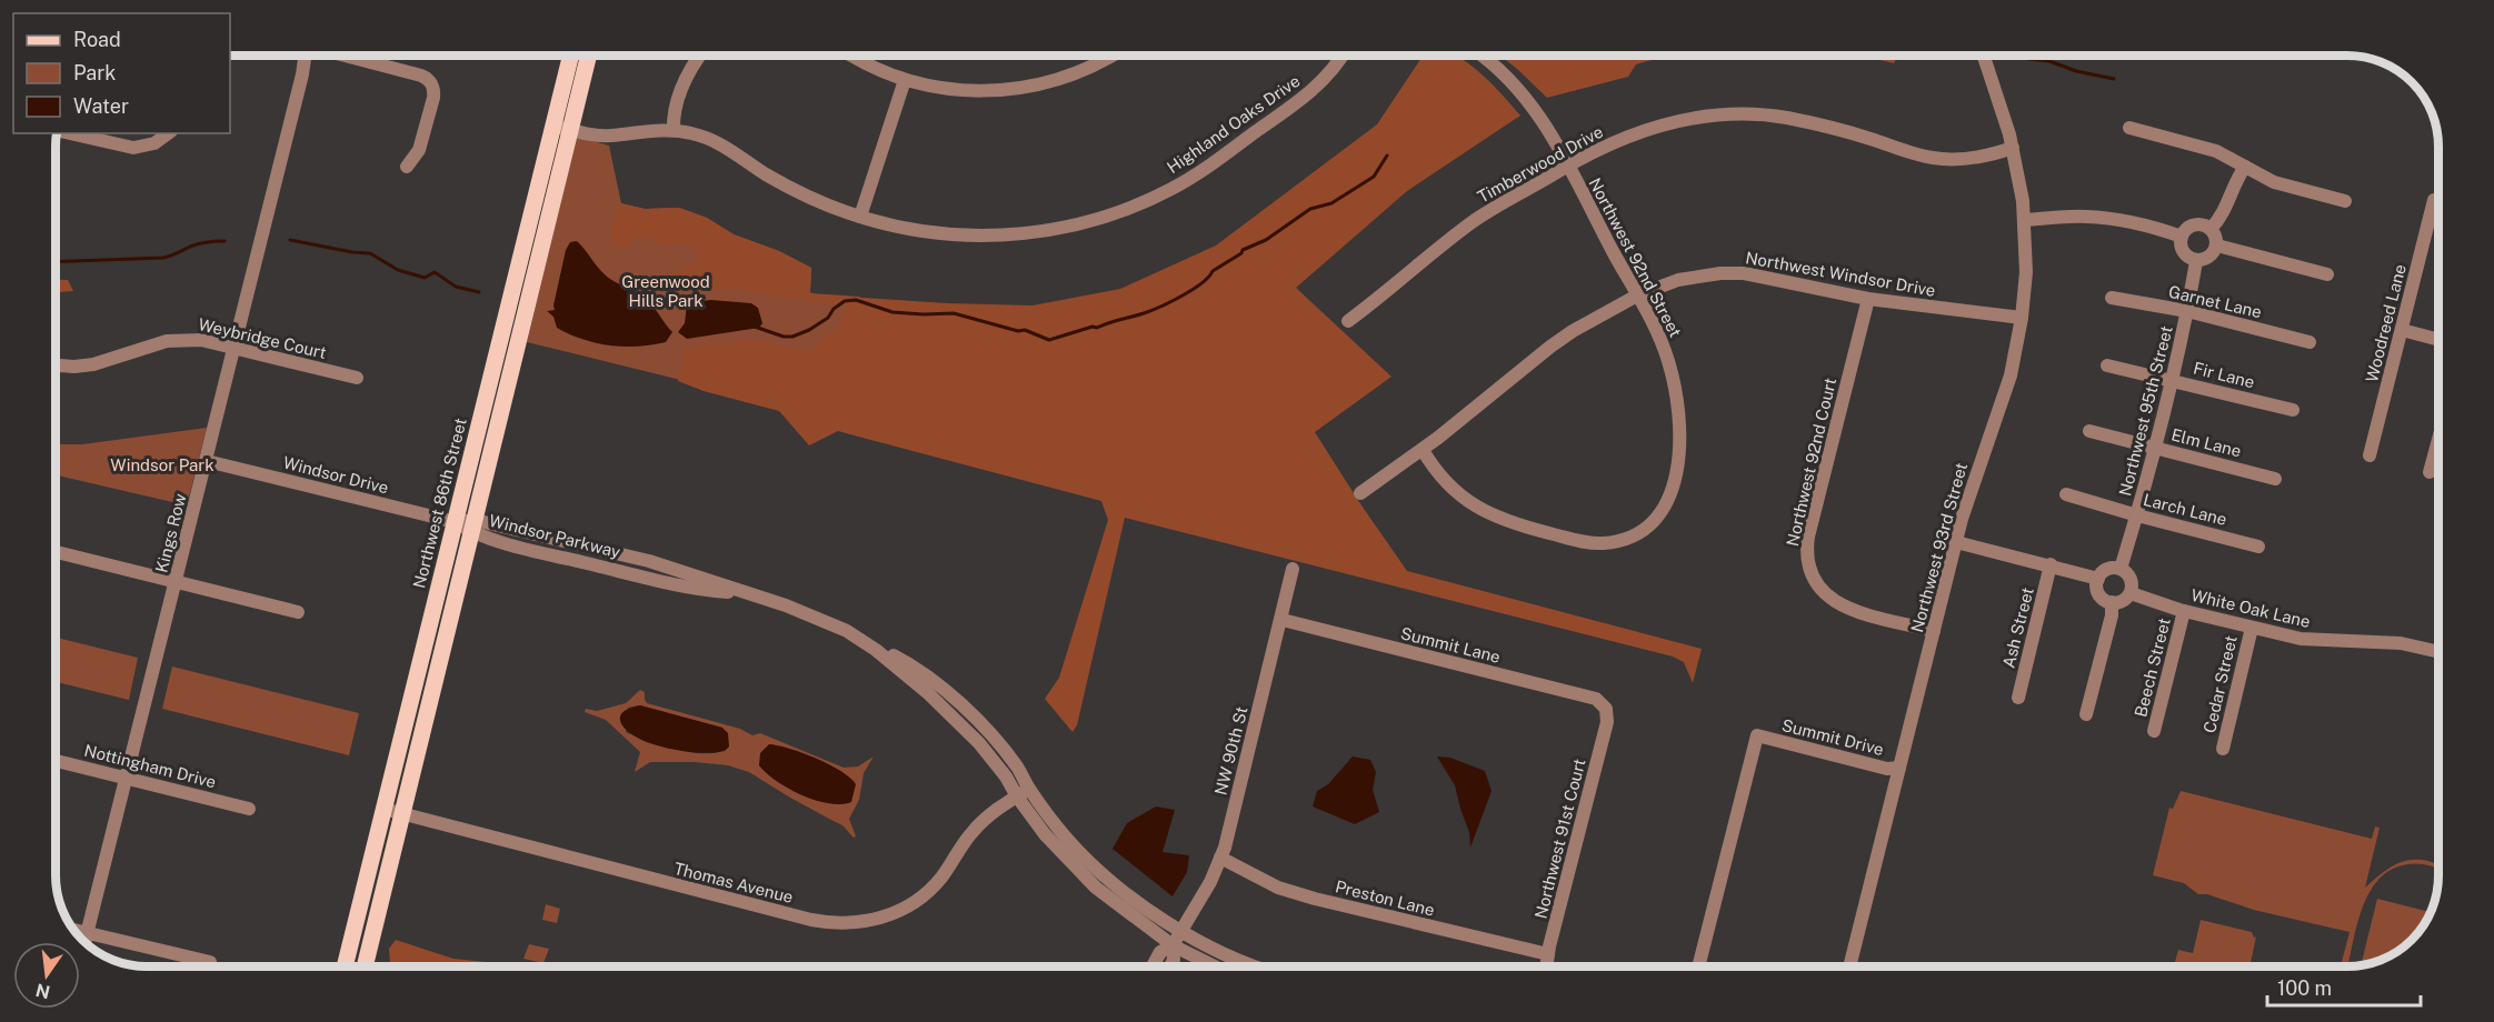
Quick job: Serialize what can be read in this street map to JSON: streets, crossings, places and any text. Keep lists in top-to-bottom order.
{
  "streets": {
    "main road": ["Northwest 86th Street"],
    "street": [
      "Highland Oaks Drive",
      "Timberwood Drive",
      "Northwest 92nd Street",
      "Northwest Windsor Drive",
      "Garnet Lane",
      "Woodreed Lane",
      "Weybridge Court",
      "Fir Lane",
      "Northwest 95th Street",
      "Elm Lane",
      "Northwest 92nd Court",
      "Windsor Drive",
      "Larch Lane",
      "Kings Row",
      "Windsor Parkway",
      "Northwest 93rd Street",
      "White Oak Lane",
      "Ash Street",
      "Summit Lane",
      "Beech Street",
      "Cedar Street",
      "Summit Drive",
      "NW 90th St",
      "Nottingham Drive",
      "Northwest 91st Court",
      "Thomas Avenue",
      "Preston Lane"
    ]
  },
  "crossings": [
    ["Highland Oaks Drive", "Northwest 86th Street"],
    ["Timberwood Drive", "Northwest 92nd Street"],
    ["Timberwood Drive", "Northwest 93rd Street"],
    ["Northwest 92nd Street", "Northwest Windsor Drive"],
    ["Northwest Windsor Drive", "Northwest 92nd Court"],
    ["Northwest Windsor Drive", "Northwest 93rd Street"],
    ["Garnet Lane", "Northwest 95th Street"],
    ["Weybridge Court", "Kings Row"],
    ["Fir Lane", "Northwest 95th Street"],
    ["Northwest 95th Street", "Elm Lane"],
    ["Northwest 95th Street", "Larch Lane"],
    ["Northwest 95th Street", "White Oak Lane"],
    ["Northwest 92nd Court", "Northwest 93rd Street"],
    ["Windsor Drive", "Northwest 86th Street"],
    ["Windsor Drive", "Kings Row"],
    ["Windsor Drive", "Windsor Parkway"],
    ["Northwest 86th Street", "Windsor Parkway"],
    ["Northwest 86th Street", "Thomas Avenue"],
    ["Kings Row", "Nottingham Drive"],
    ["Windsor Parkway", "NW 90th St"],
    ["Windsor Parkway", "Thomas Avenue"],
    ["Northwest 93rd Street", "Summit Drive"],
    ["White Oak Lane", "Beech Street"],
    ["White Oak Lane", "Cedar Street"],
    ["Summit Lane", "NW 90th St"],
    ["Summit Lane", "Northwest 91st Court"],
    ["NW 90th St", "Preston Lane"],
    ["Northwest 91st Court", "Preston Lane"]
  ],
  "parks": ["Greenwood Hills Park", "Windsor Park"],
  "legend": ["Road", "Park", "Water"],
  "scale_bar": "100 m",
  "north": "bottom"
}
